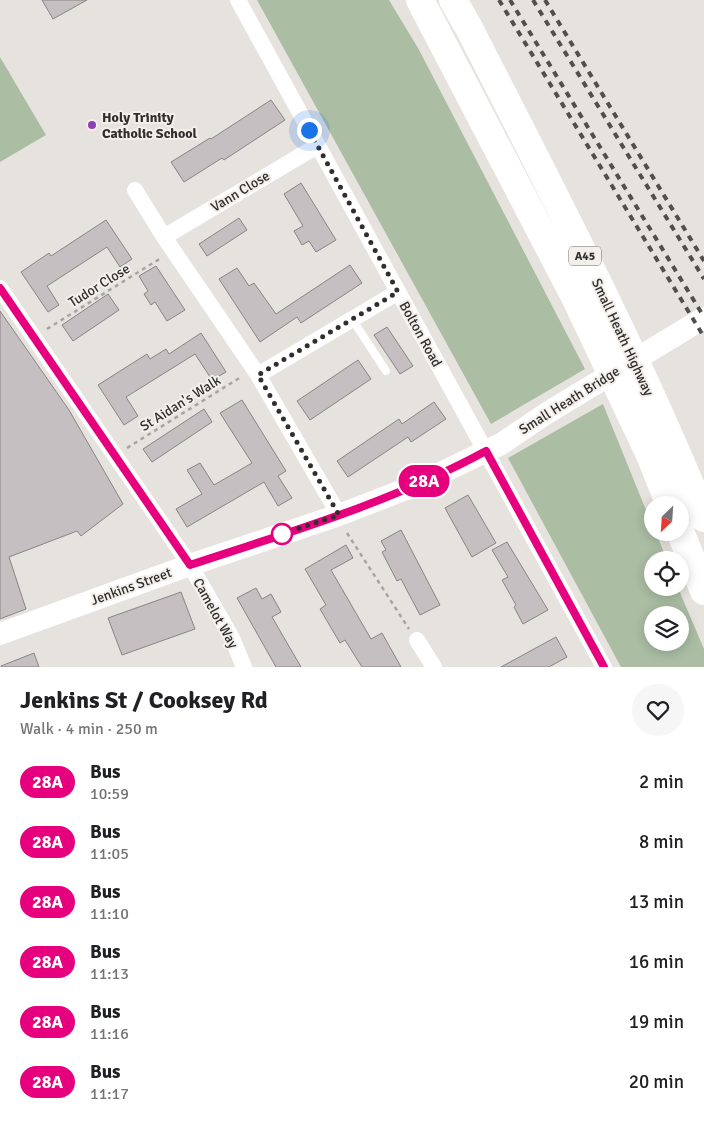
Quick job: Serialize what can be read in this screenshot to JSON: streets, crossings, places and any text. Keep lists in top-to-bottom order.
{
  "streets": {
    "highway": ["A45", "Small Heath Highway"],
    "street": [
      "Vann Close",
      "Bolton Road",
      "Small Heath Bridge",
      "Jenkins Street",
      "Camelot Way"
    ],
    "path": ["Tudor Close", "St Aidan's Walk"]
  },
  "crossings": [
    ["Vann Close", "Tudor Close"],
    ["Vann Close", "Bolton Road"],
    ["Tudor Close", "Camelot Way"],
    ["Bolton Road", "Small Heath Bridge"],
    ["Bolton Road", "Jenkins Street"],
    ["Small Heath Bridge", "Jenkins Street"],
    ["St Aidan's Walk", "Camelot Way"],
    ["Jenkins Street", "Camelot Way"]
  ],
  "places": ["Holy Trinity Catholic School"],
  "lines": ["bus line 28A"],
  "north": "bottom left",
  "page": {
    "on_map": "28A",
    "heading": ["Jenkins St / Cooksey Rd", "Walk · 4 min · 250 m"],
    "list": [
      {
        "mark": "28A",
        "name": "Bus",
        "note": "10:59",
        "value": "2 min"
      },
      {
        "mark": "28A",
        "name": "Bus",
        "note": "11:05",
        "value": "8 min"
      },
      {
        "mark": "28A",
        "name": "Bus",
        "note": "11:10",
        "value": "13 min"
      },
      {
        "mark": "28A",
        "name": "Bus",
        "note": "11:13",
        "value": "16 min"
      },
      {
        "mark": "28A",
        "name": "Bus",
        "note": "11:16",
        "value": "19 min"
      },
      {
        "mark": "28A",
        "name": "Bus",
        "note": "11:17",
        "value": "20 min"
      }
    ]
  }
}
